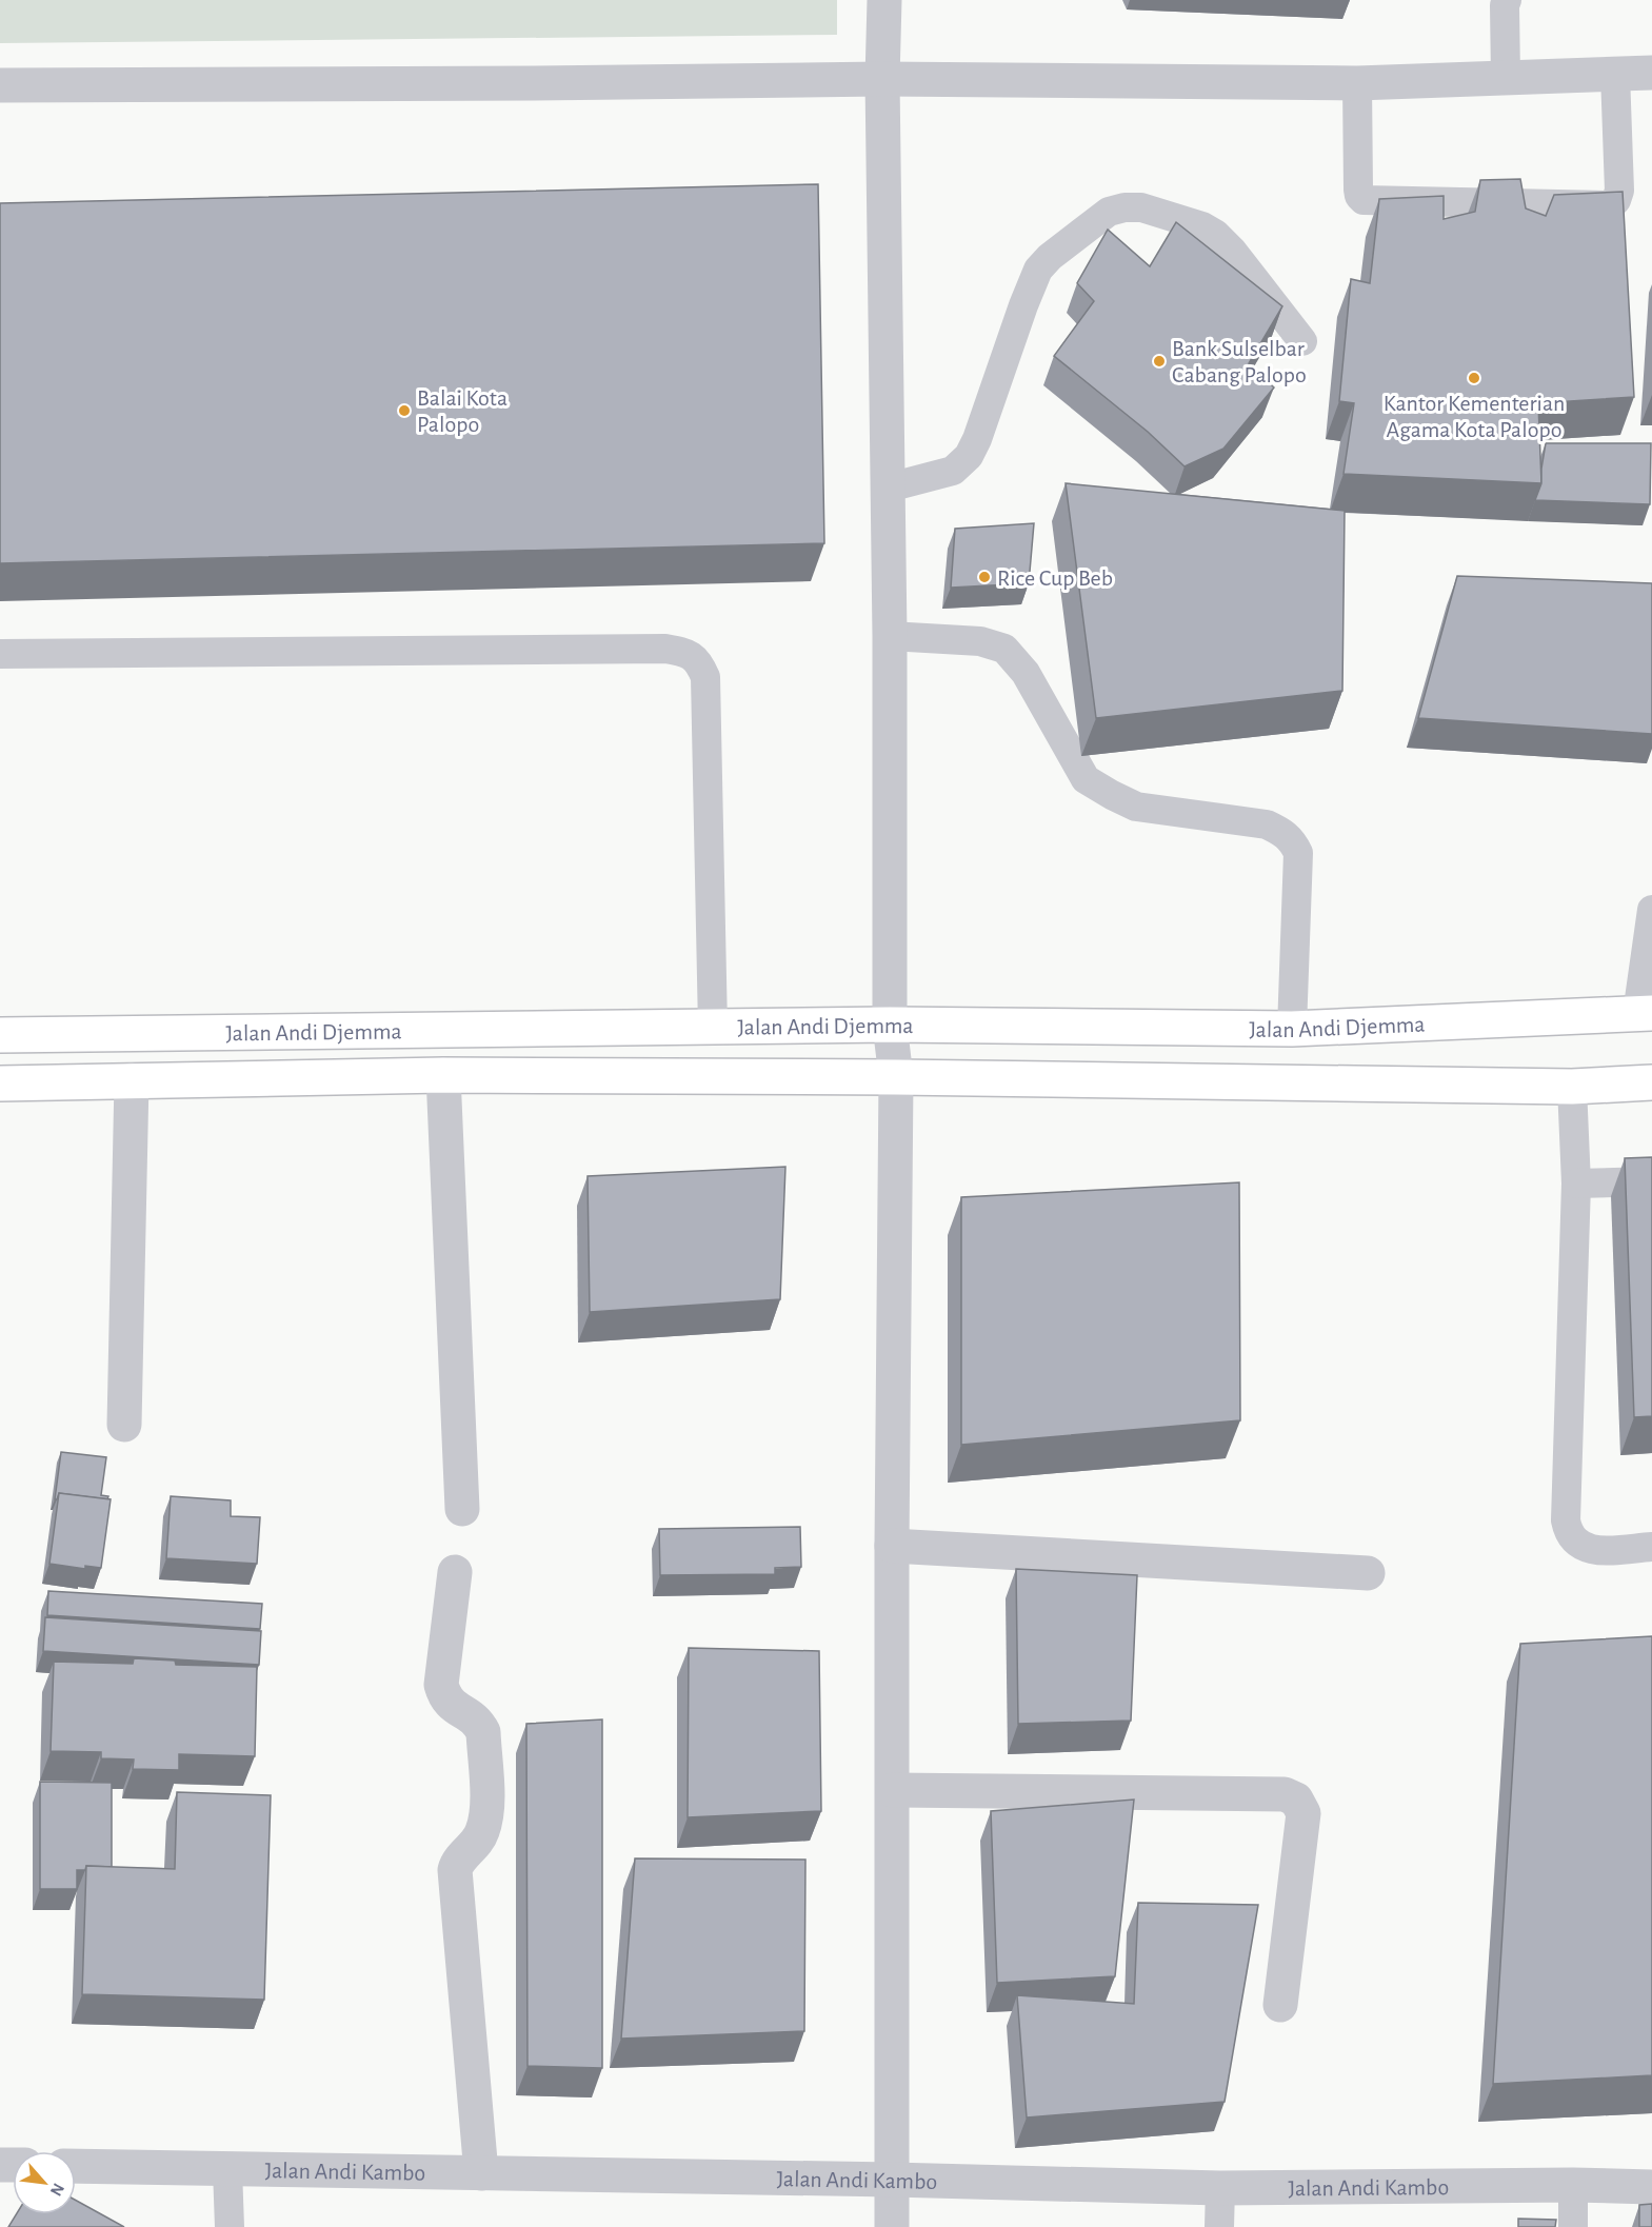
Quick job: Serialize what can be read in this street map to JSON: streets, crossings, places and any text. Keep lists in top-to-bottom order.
{
  "streets": {
    "highway": ["Jalan Andi Djemma"],
    "street": ["Jalan Andi Kambo"]
  },
  "places": [
    "Bank Sulselbar Cabang Palopo",
    "Kantor Kementerian Agama Kota Palopo",
    "Balai Kota Palopo",
    "Rice Cup Beb"
  ],
  "north": "bottom right"
}
